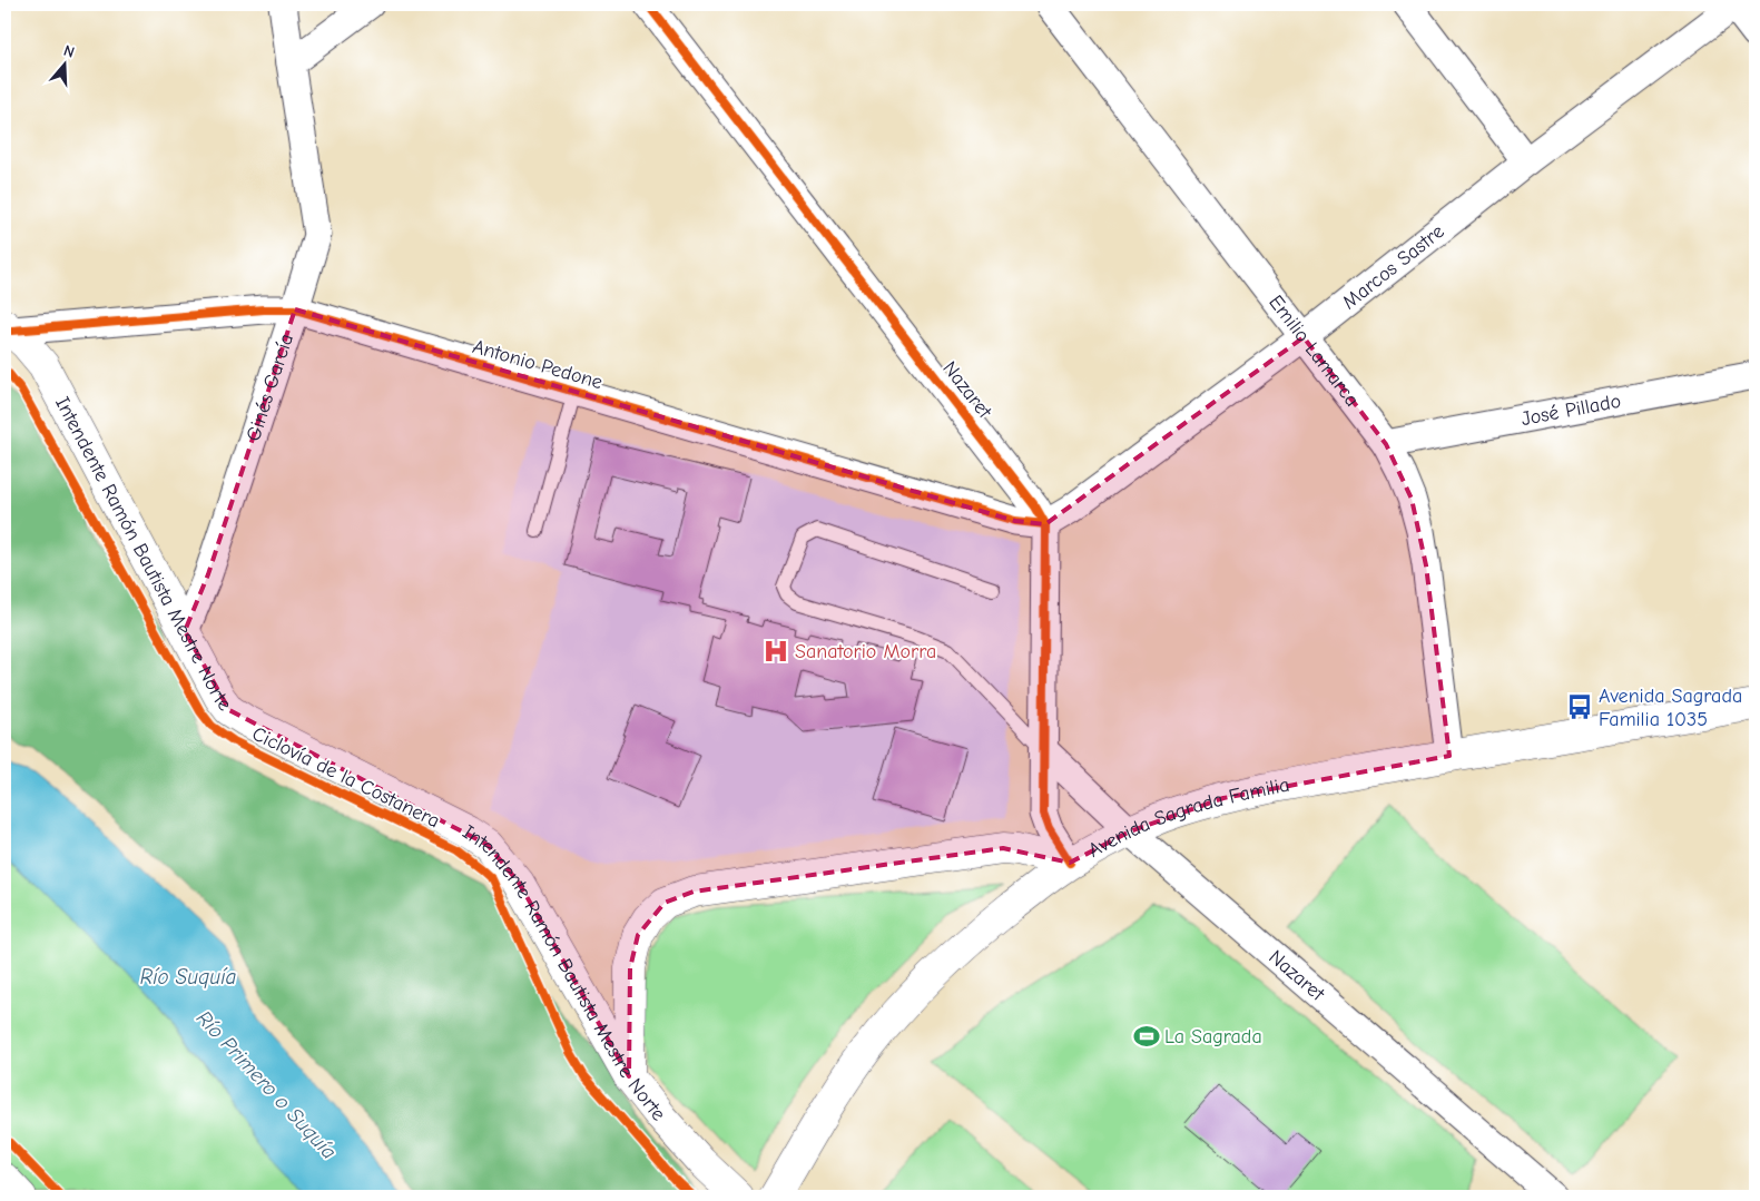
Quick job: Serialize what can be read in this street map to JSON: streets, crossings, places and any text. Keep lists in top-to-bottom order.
{
  "streets": {
    "main road": ["Intendente Ramón Bautista Mestre Norte", "Avenida Sagrada Familia"],
    "street": [
      "Marcos Sastre",
      "Emilio Lamarca",
      "Antonio Pedone",
      "Ginés García",
      "Nazaret",
      "José Pillado"
    ],
    "cycle path": ["Ciclovía de la Costanera"]
  },
  "crossings": [
    ["Marcos Sastre", "Emilio Lamarca"],
    ["Marcos Sastre", "Antonio Pedone"],
    ["Marcos Sastre", "Nazaret"],
    ["Emilio Lamarca", "José Pillado"],
    ["Emilio Lamarca", "Avenida Sagrada Familia"],
    ["Antonio Pedone", "Ginés García"],
    ["Antonio Pedone", "Nazaret"],
    ["Antonio Pedone", "Intendente Ramón Bautista Mestre Norte"],
    ["Ginés García", "Intendente Ramón Bautista Mestre Norte"],
    ["Nazaret", "Avenida Sagrada Familia"]
  ],
  "water": ["Río Suquía", "Río Primero o Suquía"],
  "places": {
    "hospital": ["Sanatorio Morra"],
    "bus stop": ["Avenida Sagrada Familia 1035"],
    "sports": ["La Sagrada"]
  },
  "north": "top"
}
